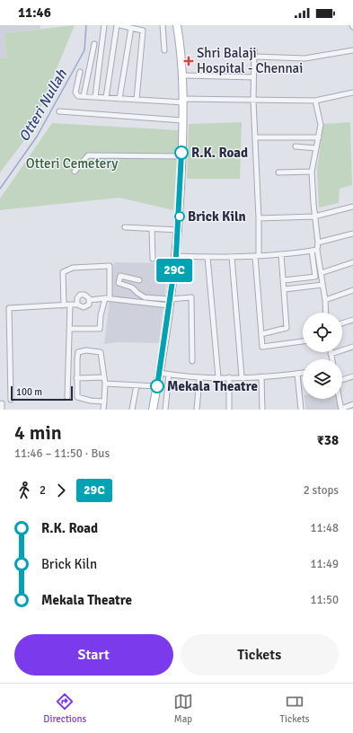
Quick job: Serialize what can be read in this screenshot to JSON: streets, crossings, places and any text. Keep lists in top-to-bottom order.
{
  "water": ["Otteri Nullah"],
  "parks": ["Otteri Cemetery"],
  "places": {
    "health": ["Shri Balaji Hospital - Chennai"],
    "other": ["R.K. Road", "Brick Kiln", "Mekala Theatre"]
  },
  "lines": ["bus line 29C"],
  "scale_bar": "100 m",
  "page": {
    "status": "11:46",
    "on_map": "29C",
    "scale": "100 m",
    "heading": ["4 min", "11:46 – 11:50 · Bus", "₹38"],
    "legs": ["2", "29C", "2 stops"],
    "list": [
      {
        "name": "R.K. Road",
        "value": "11:48"
      },
      {
        "name": "Brick Kiln",
        "value": "11:49"
      },
      {
        "name": "Mekala Theatre",
        "value": "11:50"
      }
    ],
    "buttons": ["Start", "Tickets"],
    "tabs": ["Directions", "Map", "Tickets"]
  }
}
